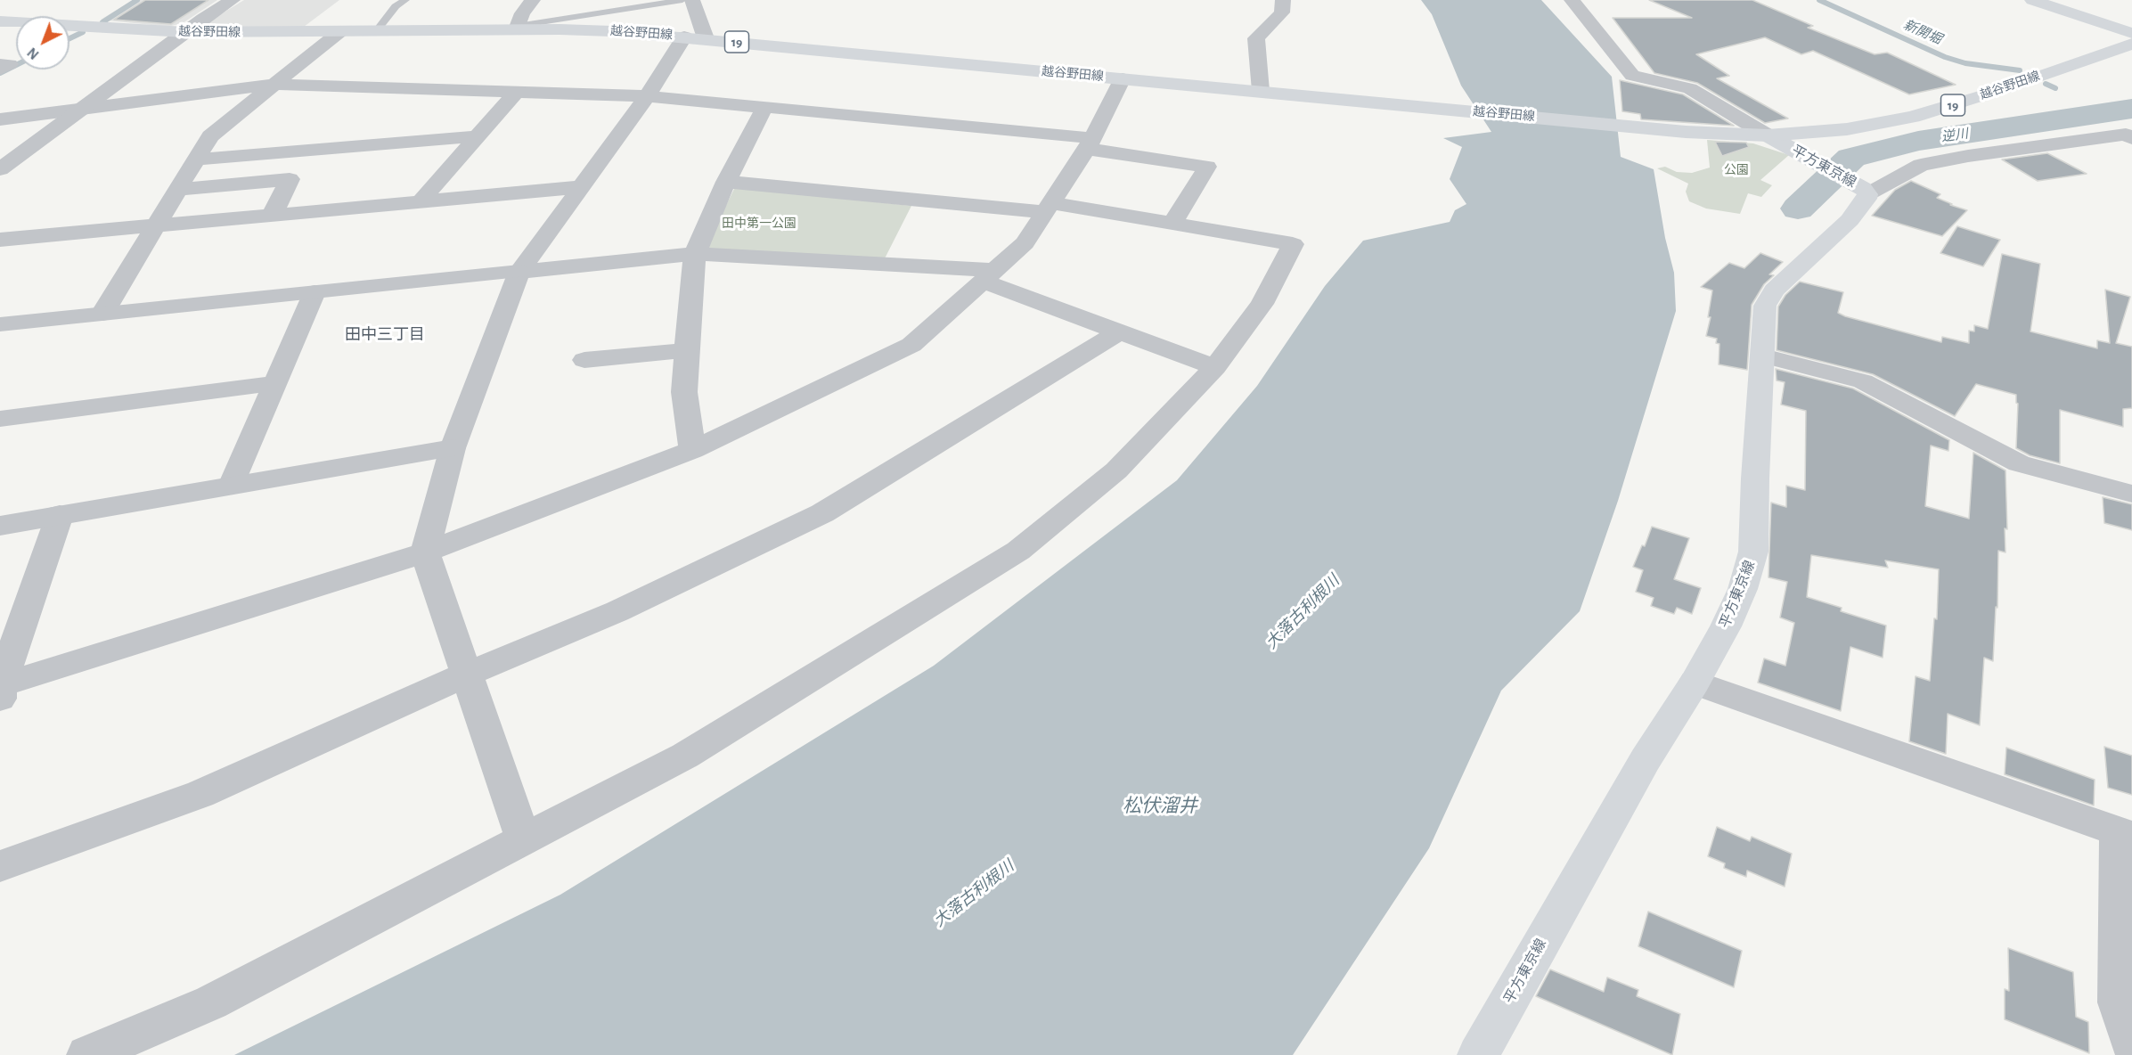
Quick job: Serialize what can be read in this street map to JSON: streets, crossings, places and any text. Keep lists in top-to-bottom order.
{
  "streets": {
    "main road": ["越谷野田線", "19", "平方東京線"]
  },
  "crossings": [
    ["越谷野田線", "平方東京線"]
  ],
  "districts": ["田中三丁目"],
  "water": [
    "新開堀",
    "逆川",
    "大落古利根川",
    "松伏溜井"
  ],
  "parks": ["公園", "田中第一公園"],
  "north": "bottom left"
}
